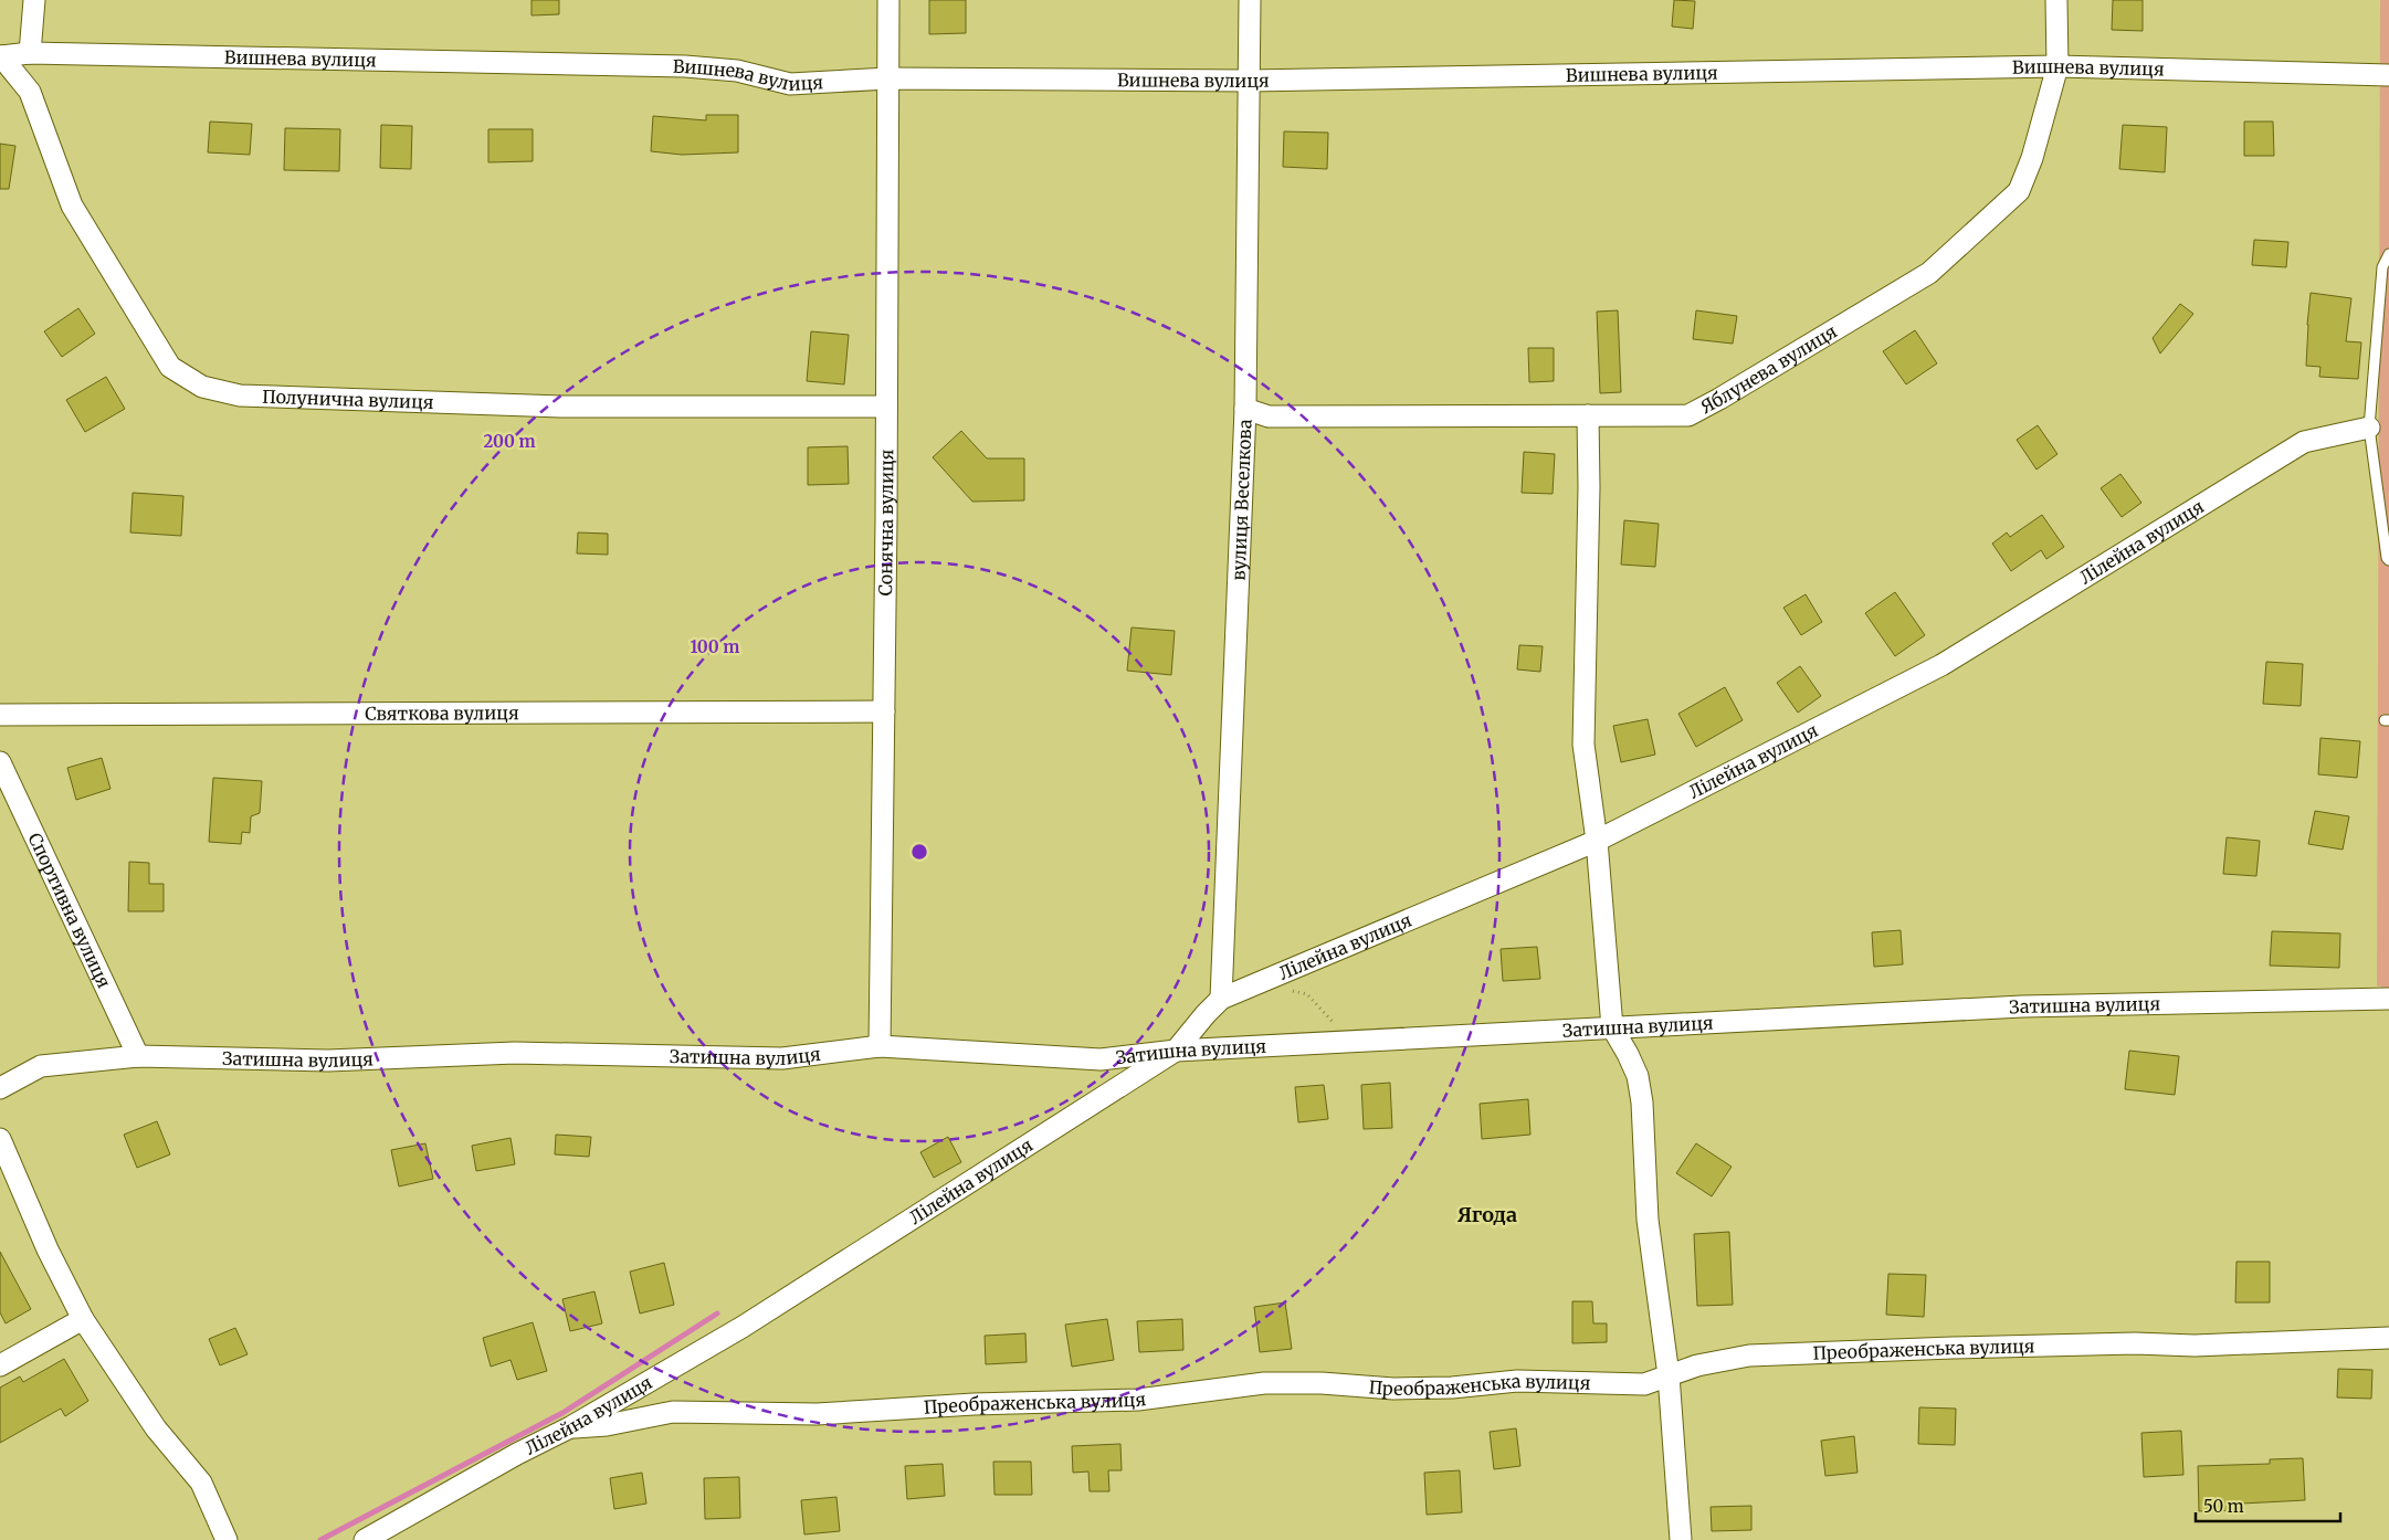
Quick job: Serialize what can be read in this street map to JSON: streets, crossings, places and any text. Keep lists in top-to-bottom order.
{
  "streets": {
    "street": [
      "Вишнева вулиця",
      "Яблунева вулиця",
      "Полунична вулиця",
      "вулиця Веселкова",
      "Сонячна вулиця",
      "Лілейна вулиця",
      "Святкова вулиця",
      "Спортивна вулиця",
      "Затишна вулиця",
      "Преображенська вулиця"
    ]
  },
  "crossings": [
    ["Вишнева вулиця", "Яблунева вулиця"],
    ["Вишнева вулиця", "Полунична вулиця"],
    ["Вишнева вулиця", "вулиця Веселкова"],
    ["Вишнева вулиця", "Сонячна вулиця"],
    ["Яблунева вулиця", "вулиця Веселкова"],
    ["Полунична вулиця", "Сонячна вулиця"],
    ["вулиця Веселкова", "Лілейна вулиця"],
    ["Сонячна вулиця", "Святкова вулиця"],
    ["Сонячна вулиця", "Затишна вулиця"],
    ["Лілейна вулиця", "Затишна вулиця"],
    ["Лілейна вулиця", "Преображенська вулиця"],
    ["Спортивна вулиця", "Затишна вулиця"]
  ],
  "districts": ["Ягода"],
  "scale_bar": "50 m",
  "rings": ["200 m", "100 m"]
}
